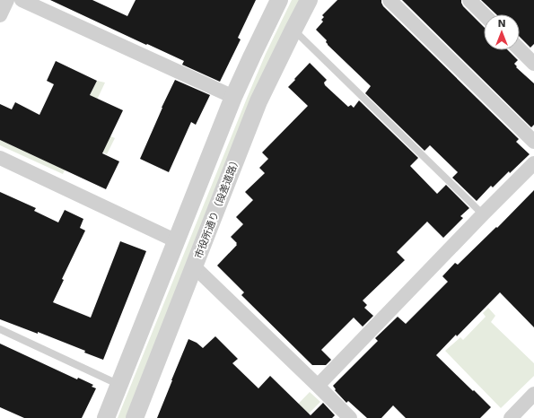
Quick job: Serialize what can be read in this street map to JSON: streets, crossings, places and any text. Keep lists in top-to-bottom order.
{
  "streets": {
    "street": ["市役所通り（段差道路）"]
  },
  "north": "top"
}
